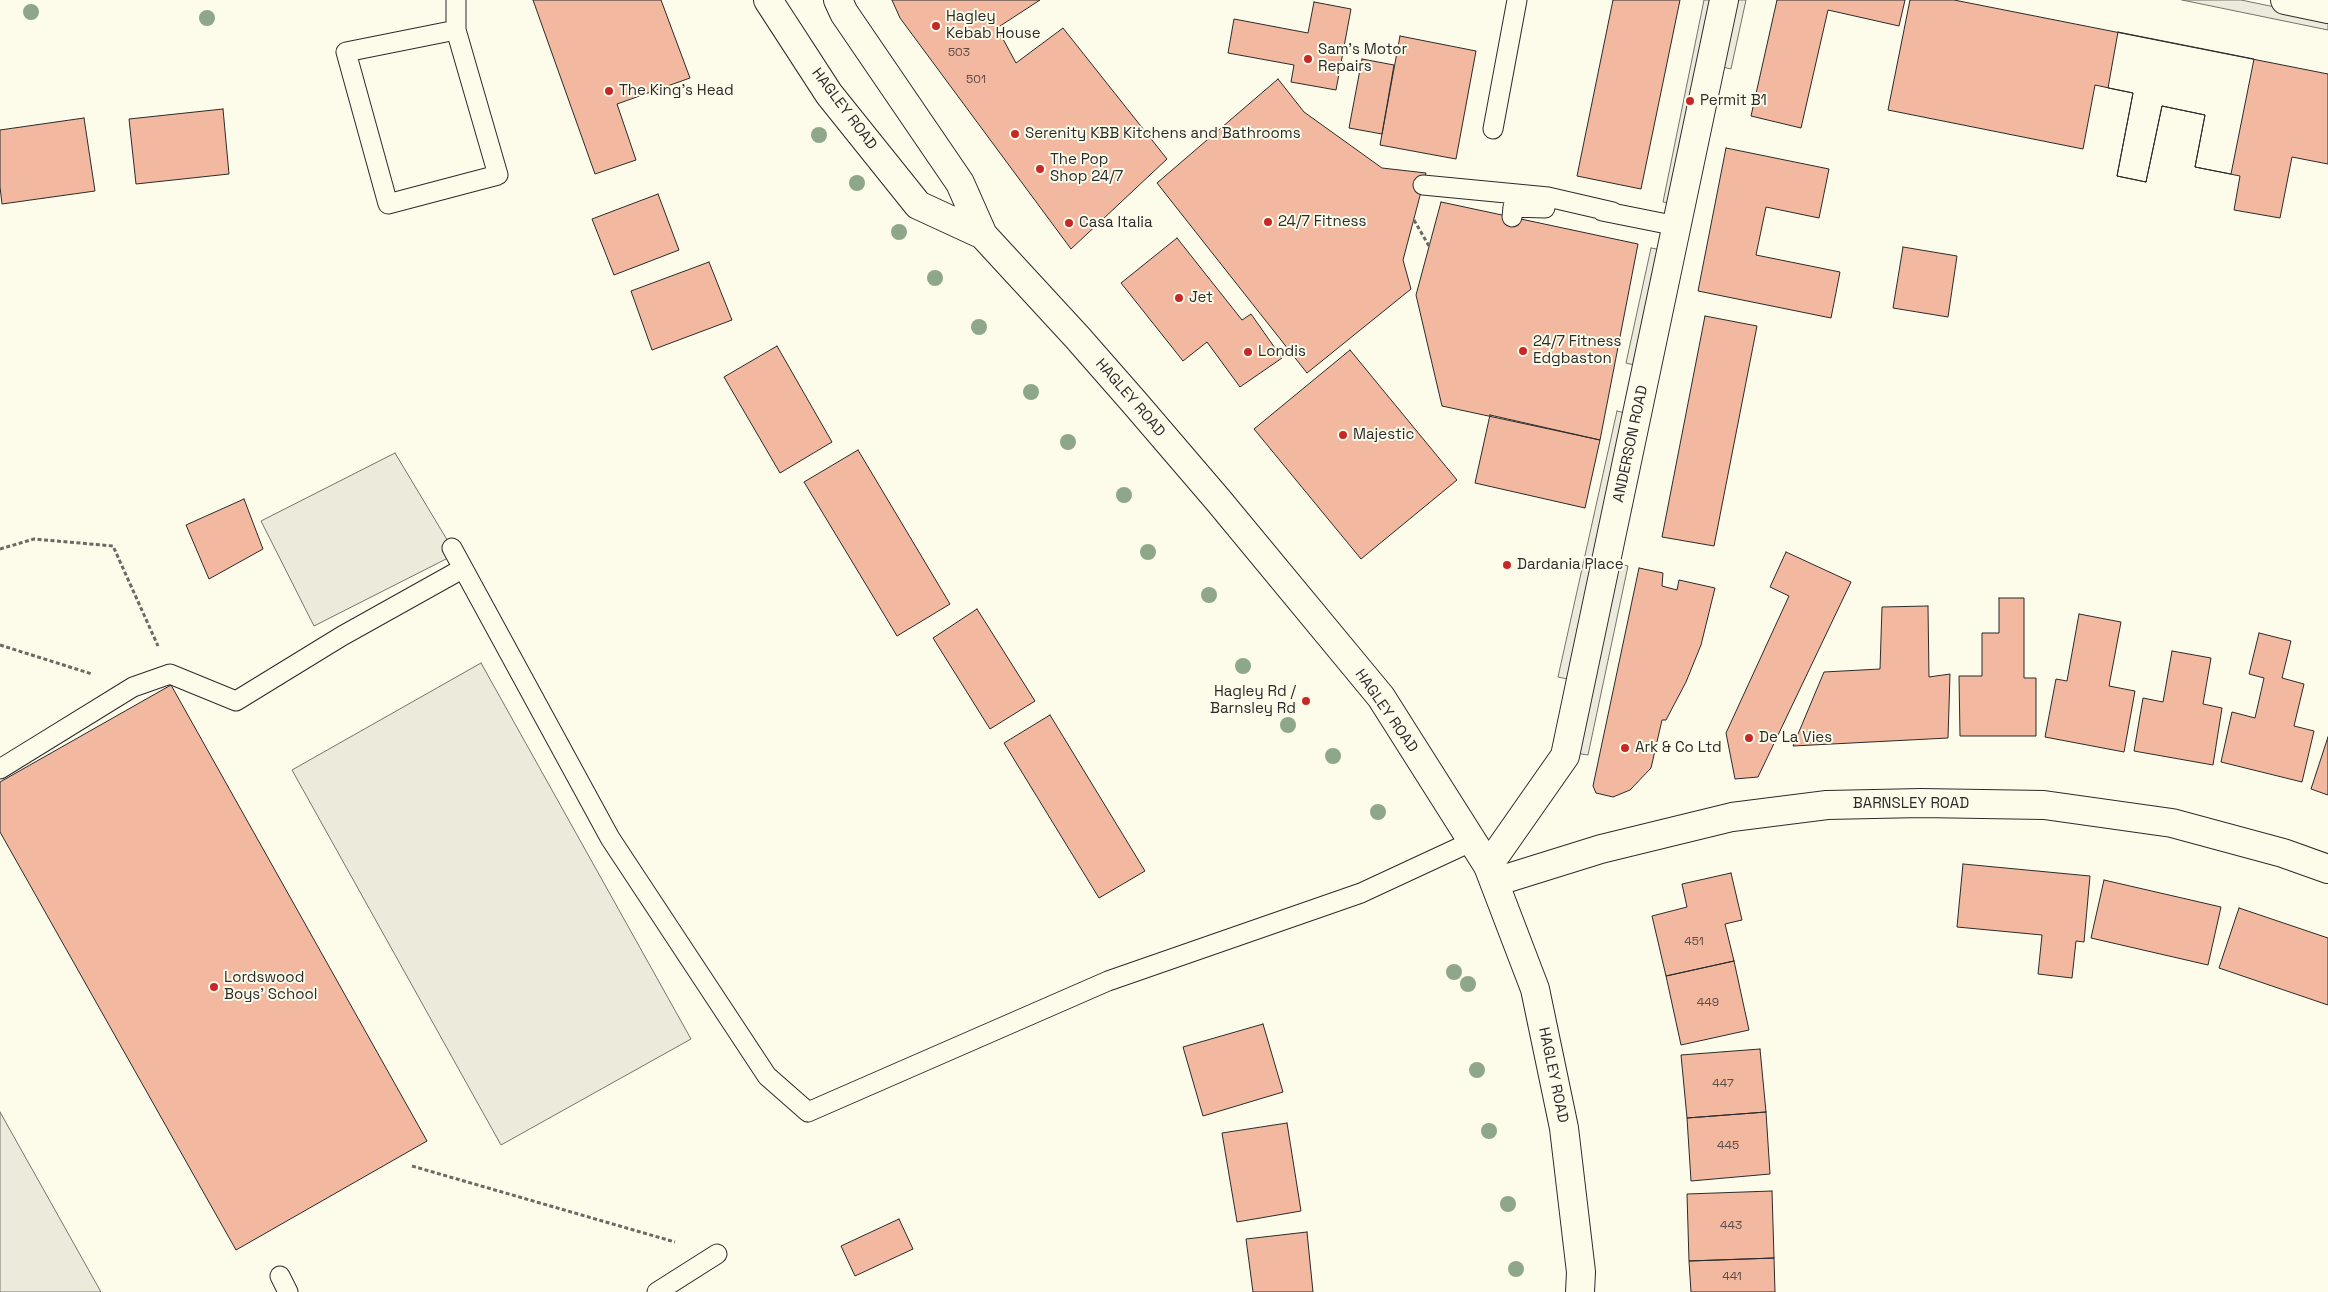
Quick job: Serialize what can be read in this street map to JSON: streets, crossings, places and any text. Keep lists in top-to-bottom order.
{
  "streets": {
    "main road": ["HAGLEY ROAD", "ANDERSON ROAD", "BARNSLEY ROAD"]
  },
  "crossings": [
    ["HAGLEY ROAD", "ANDERSON ROAD"],
    ["HAGLEY ROAD", "BARNSLEY ROAD"],
    ["ANDERSON ROAD", "BARNSLEY ROAD"]
  ],
  "places": [
    "Hagley Kebab House",
    "Sam's Motor Repairs",
    "The King's Head",
    "Permit B1",
    "Serenity KBB Kitchens and Bathrooms",
    "The Pop Shop 24/7",
    "24/7 Fitness",
    "Casa Italia",
    "Jet",
    "24/7 Fitness Edgbaston",
    "Londis",
    "Majestic",
    "Dardania Place",
    "Hagley Rd / Barnsley Rd",
    "De La Vies",
    "Ark & Co Ltd",
    "Lordswood Boys' School"
  ],
  "house_numbers": [
    "503",
    "501",
    "451",
    "449",
    "447",
    "445",
    "443",
    "441"
  ]
}
